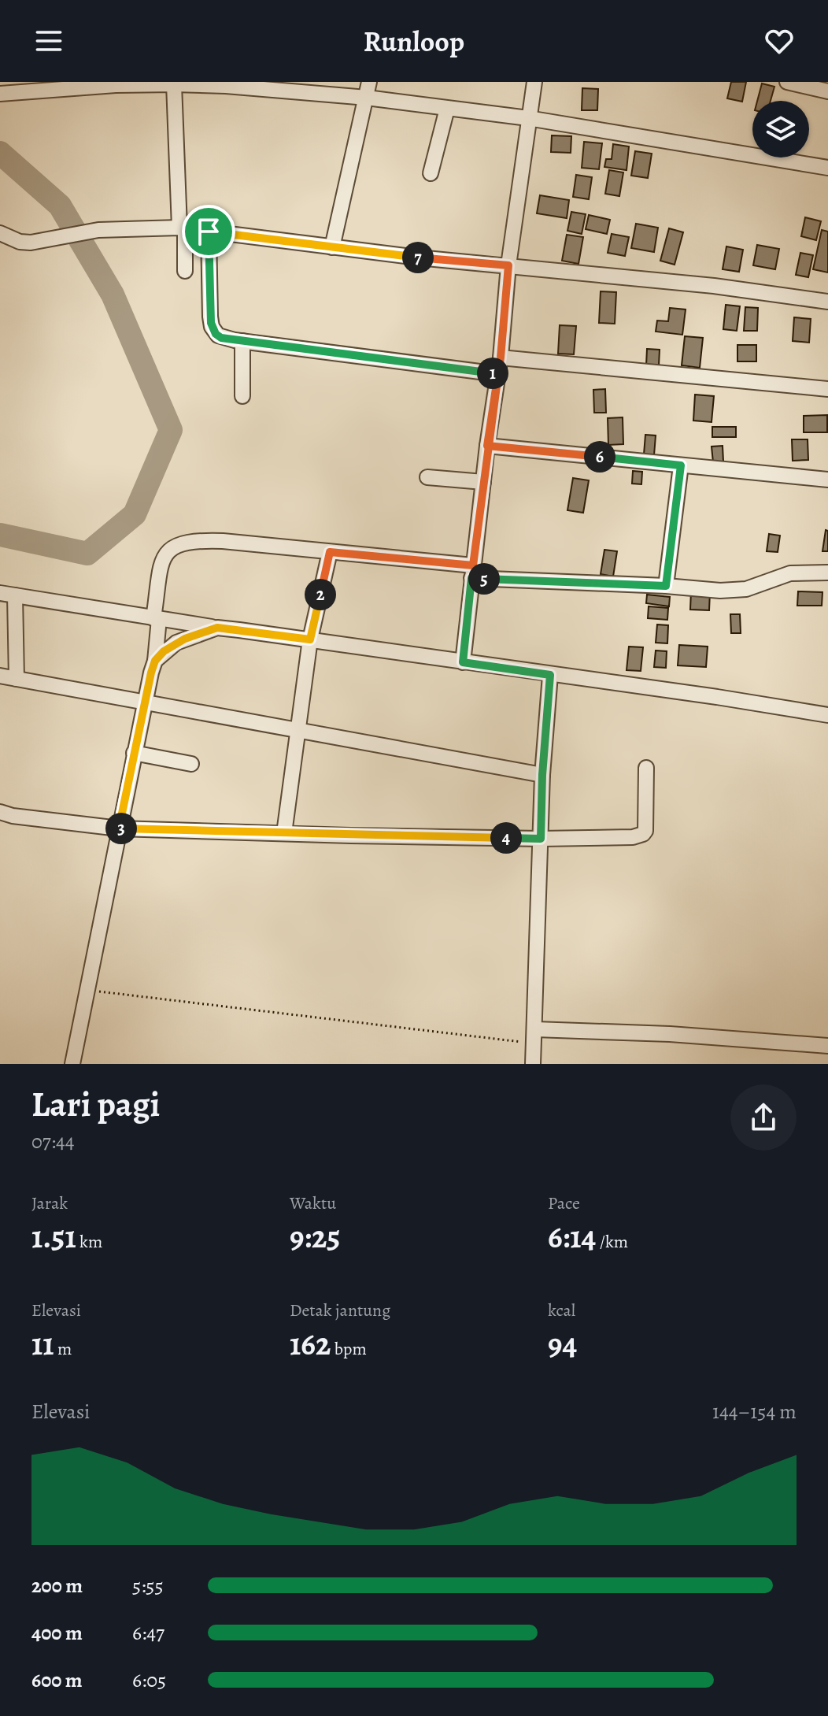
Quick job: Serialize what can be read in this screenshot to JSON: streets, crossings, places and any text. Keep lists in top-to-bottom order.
{
  "page": {
    "header": "Runloop",
    "pins": [
      "7",
      "1",
      "6",
      "5",
      "2",
      "3",
      "4"
    ],
    "heading": ["Lari pagi", "07:44"],
    "stats": [
      ["Jarak", "1.51 km"],
      ["Waktu", "9:25"],
      ["Pace", "6:14 /km"],
      ["Elevasi", "11 m"],
      ["Detak jantung", "162 bpm"],
      ["kcal", "94"]
    ],
    "chart": ["Elevasi", "144–154 m"],
    "list": [
      {
        "name": "200 m",
        "note": "5:55"
      },
      {
        "name": "400 m",
        "note": "6:47"
      },
      {
        "name": "600 m",
        "note": "6:05"
      }
    ]
  }
}
